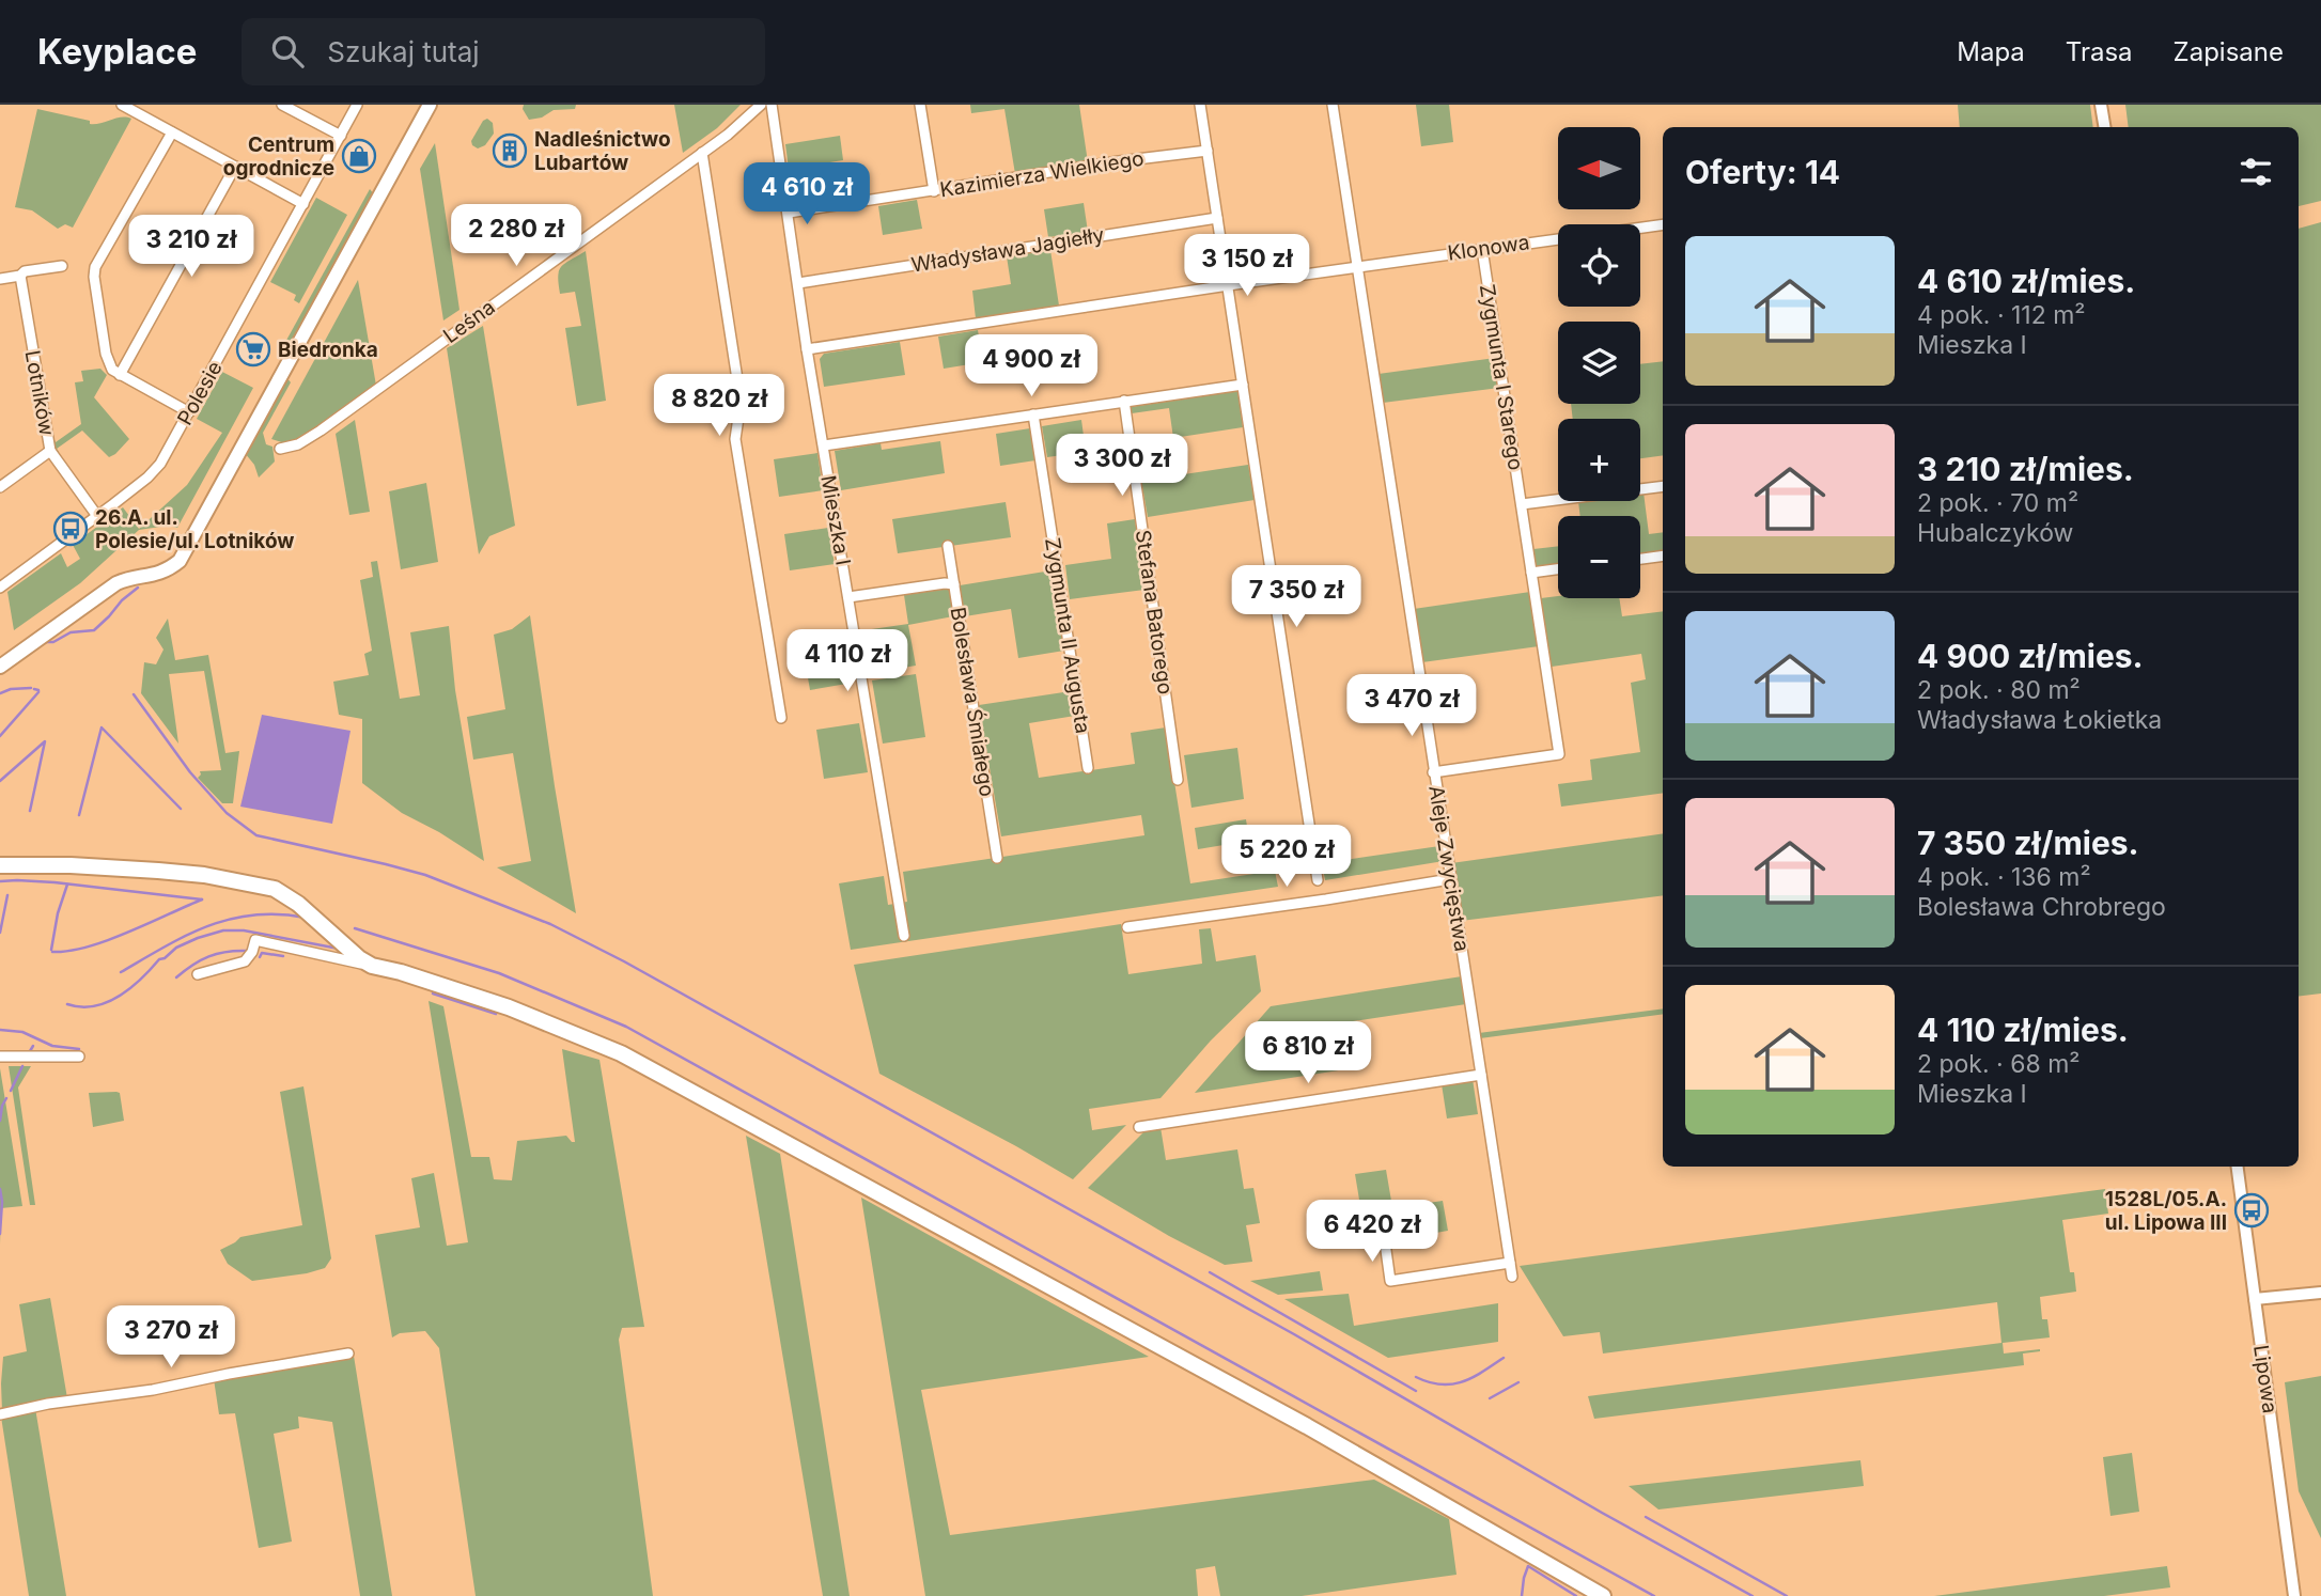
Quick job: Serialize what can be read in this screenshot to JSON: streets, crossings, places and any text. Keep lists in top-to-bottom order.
{
  "streets": {
    "street": [
      "Kazimierza Wielkiego",
      "Klonowa",
      "Władysława Jagiełły",
      "Leśna",
      "Zygmunta I Starego",
      "Lotników",
      "Polesie",
      "Mieszka I",
      "Stefana Batorego",
      "Zygmunta II Augusta",
      "Bolesława Śmiałego",
      "Aleje Zwycięstwa",
      "Lipowa"
    ]
  },
  "crossings": [
    ["Kazimierza Wielkiego", "Mieszka I"],
    ["Klonowa", "Zygmunta I Starego"],
    ["Klonowa", "Mieszka I"],
    ["Klonowa", "Aleje Zwycięstwa"],
    ["Władysława Jagiełły", "Mieszka I"],
    ["Zygmunta I Starego", "Aleje Zwycięstwa"],
    ["Lotników", "Polesie"]
  ],
  "places": {
    "building": ["Nadleśnictwo Lubartów"],
    "shop": ["Centrum ogrodnicze"],
    "supermarket": ["Biedronka"],
    "bus stop": ["26.A. ul. Polesie/ul. Lotników", "1528L/05.A. ul. Lipowa III"]
  },
  "north": "left",
  "page": {
    "header": "Keyplace",
    "search": "Szukaj tutaj",
    "nav": ["Mapa", "Trasa", "Zapisane"],
    "map_buttons": ["+", "−"],
    "heading": "Oferty: 14",
    "price": [
      "4 610 zł",
      "2 280 zł",
      "3 210 zł",
      "3 150 zł",
      "4 900 zł",
      "8 820 zł",
      "3 300 zł",
      "7 350 zł",
      "4 110 zł",
      "3 470 zł",
      "5 220 zł",
      "6 810 zł",
      "6 420 zł",
      "3 270 zł"
    ],
    "list": [
      {
        "name": "4 610 zł/mies.",
        "note": "4 pok. · 112 m² · Mieszka I"
      },
      {
        "name": "3 210 zł/mies.",
        "note": "2 pok. · 70 m² · Hubalczyków"
      },
      {
        "name": "4 900 zł/mies.",
        "note": "2 pok. · 80 m² · Władysława Łokietka"
      },
      {
        "name": "7 350 zł/mies.",
        "note": "4 pok. · 136 m² · Bolesława Chrobrego"
      },
      {
        "name": "4 110 zł/mies.",
        "note": "2 pok. · 68 m² · Mieszka I"
      }
    ]
  }
}
